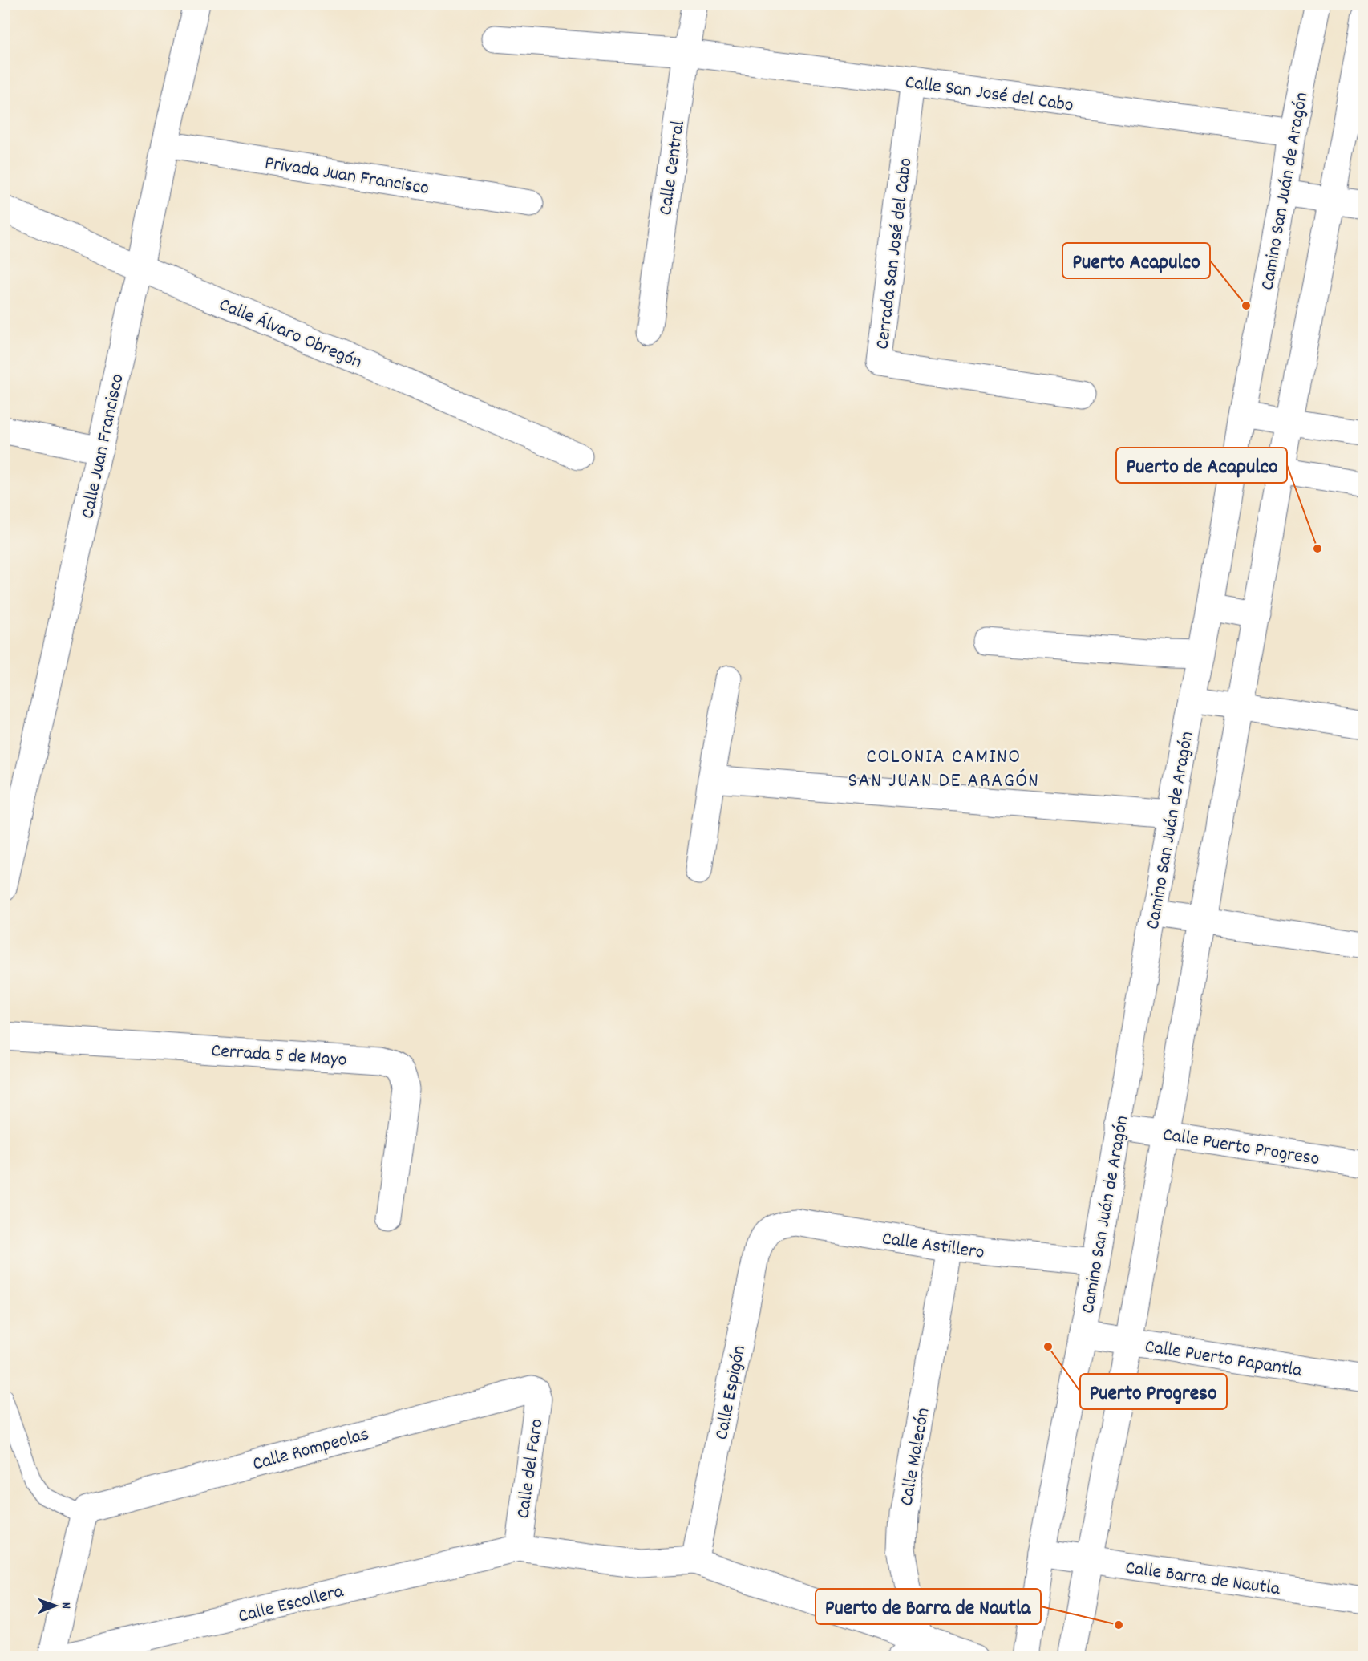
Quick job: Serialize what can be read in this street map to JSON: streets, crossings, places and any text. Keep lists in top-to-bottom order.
{
  "streets": {
    "street": [
      "Calle San José del Cabo",
      "Calle Central",
      "Privada Juan Francisco",
      "Camino San Juán de Aragón",
      "Cerrada San José del Cabo",
      "Calle Álvaro Obregón",
      "Calle Juan Francisco",
      "Cerrada 5 de Mayo",
      "Calle Puerto Progreso",
      "Calle Astillero",
      "Calle Puerto Papantla",
      "Calle Espigón",
      "Calle Rompeolas",
      "Calle Malecón",
      "Calle del Faro",
      "Calle Barra de Nautla",
      "Calle Escollera"
    ]
  },
  "crossings": [
    ["Calle San José del Cabo", "Calle Central"],
    ["Calle San José del Cabo", "Camino San Juán de Aragón"],
    ["Calle San José del Cabo", "Cerrada San José del Cabo"],
    ["Privada Juan Francisco", "Calle Juan Francisco"],
    ["Camino San Juán de Aragón", "Calle Puerto Progreso"],
    ["Camino San Juán de Aragón", "Calle Astillero"],
    ["Camino San Juán de Aragón", "Calle Puerto Papantla"],
    ["Camino San Juán de Aragón", "Calle Barra de Nautla"],
    ["Calle Álvaro Obregón", "Calle Juan Francisco"],
    ["Calle Astillero", "Calle Espigón"],
    ["Calle Astillero", "Calle Malecón"],
    ["Calle Rompeolas", "Calle del Faro"],
    ["Calle del Faro", "Calle Escollera"]
  ],
  "districts": ["COLONIA CAMINO SAN JUAN DE ARAGÓN"],
  "places": [
    "Puerto Acapulco",
    "Puerto de Acapulco",
    "Puerto Progreso",
    "Puerto de Barra de Nautla"
  ],
  "north": "right"
}
